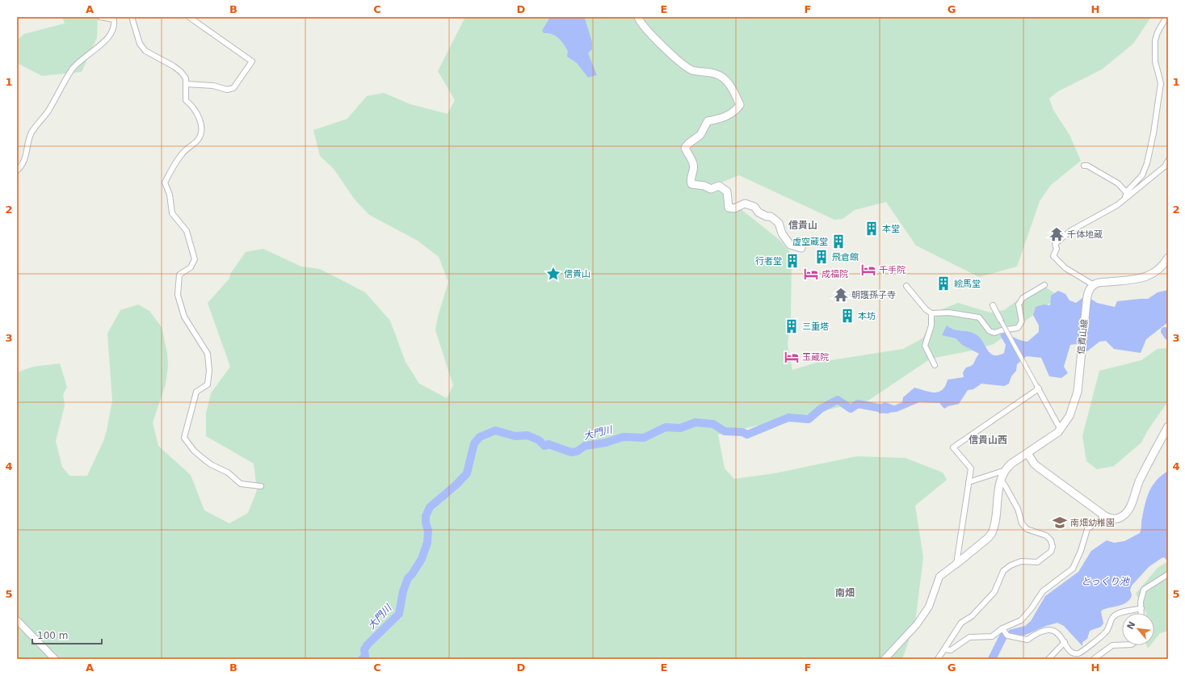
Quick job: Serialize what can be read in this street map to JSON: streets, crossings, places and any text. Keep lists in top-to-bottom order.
{
  "streets": {
    "main road": ["信貴山線"]
  },
  "districts": ["信貴山", "信貴山西", "南畑"],
  "water": ["大門川", "とっくり池"],
  "places": {
    "building": [
      "本堂",
      "虚空蔵堂",
      "飛倉館",
      "行者堂",
      "絵馬堂",
      "本坊",
      "三重塔"
    ],
    "temple": ["千体地蔵", "朝護孫子寺"],
    "hotel": ["千手院", "成福院", "玉蔵院"],
    "place": ["信貴山"],
    "school or university": ["南畑幼稚園"]
  },
  "scale_bar": "100 m",
  "north": "top left",
  "grid": {
    "columns": [
      "A",
      "B",
      "C",
      "D",
      "E",
      "F",
      "G",
      "H"
    ],
    "rows": [
      "1",
      "2",
      "3",
      "4",
      "5"
    ]
  }
}
